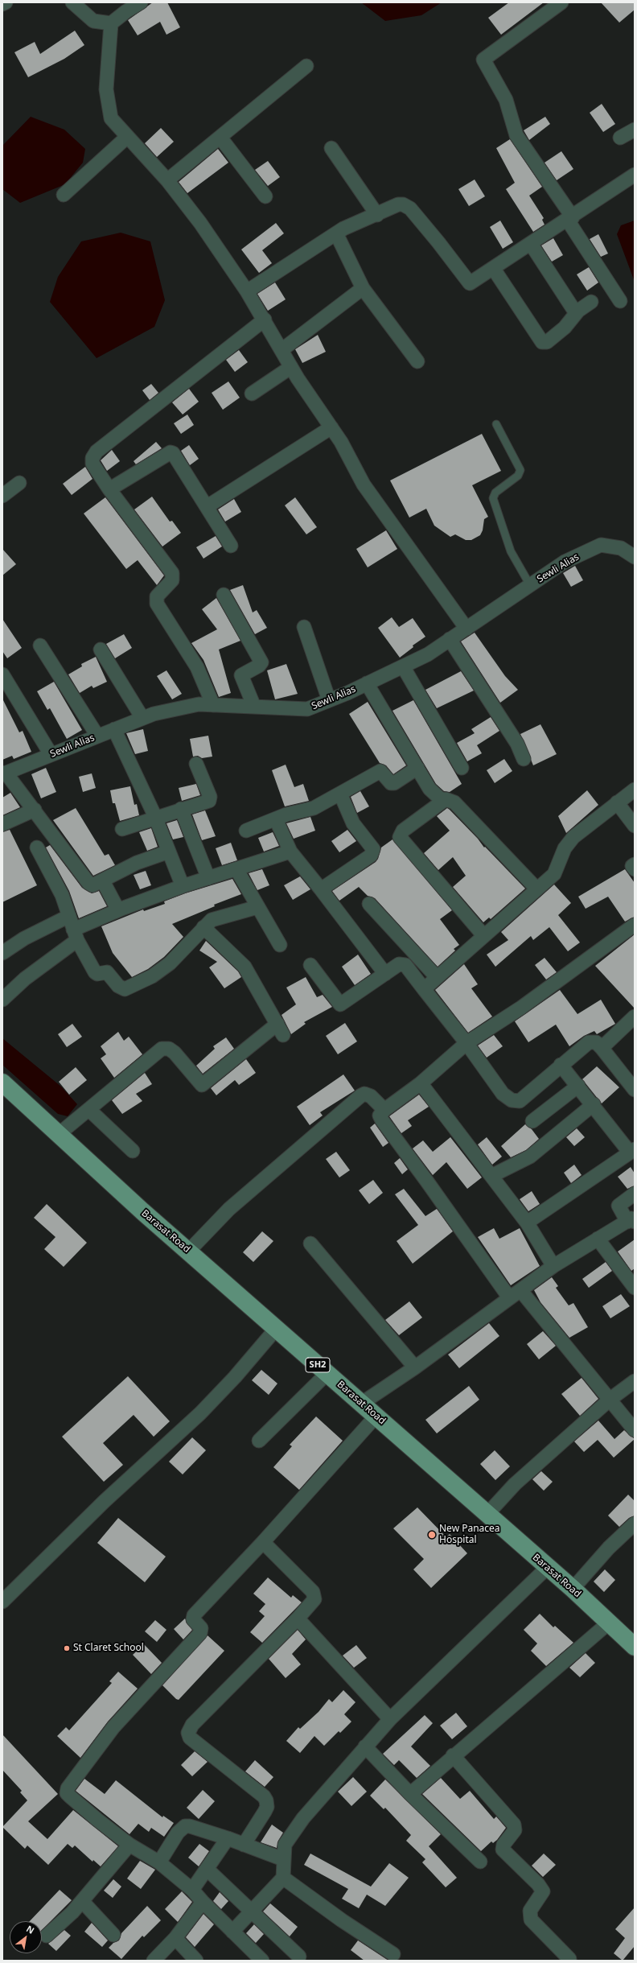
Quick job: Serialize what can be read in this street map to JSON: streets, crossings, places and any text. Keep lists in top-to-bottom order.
{
  "streets": {
    "main road": ["Barasat Road", "SH2"],
    "street": ["Sewli Alias"]
  },
  "places": ["New Panacea Hospital", "St Claret School"],
  "north": "top right"
}
